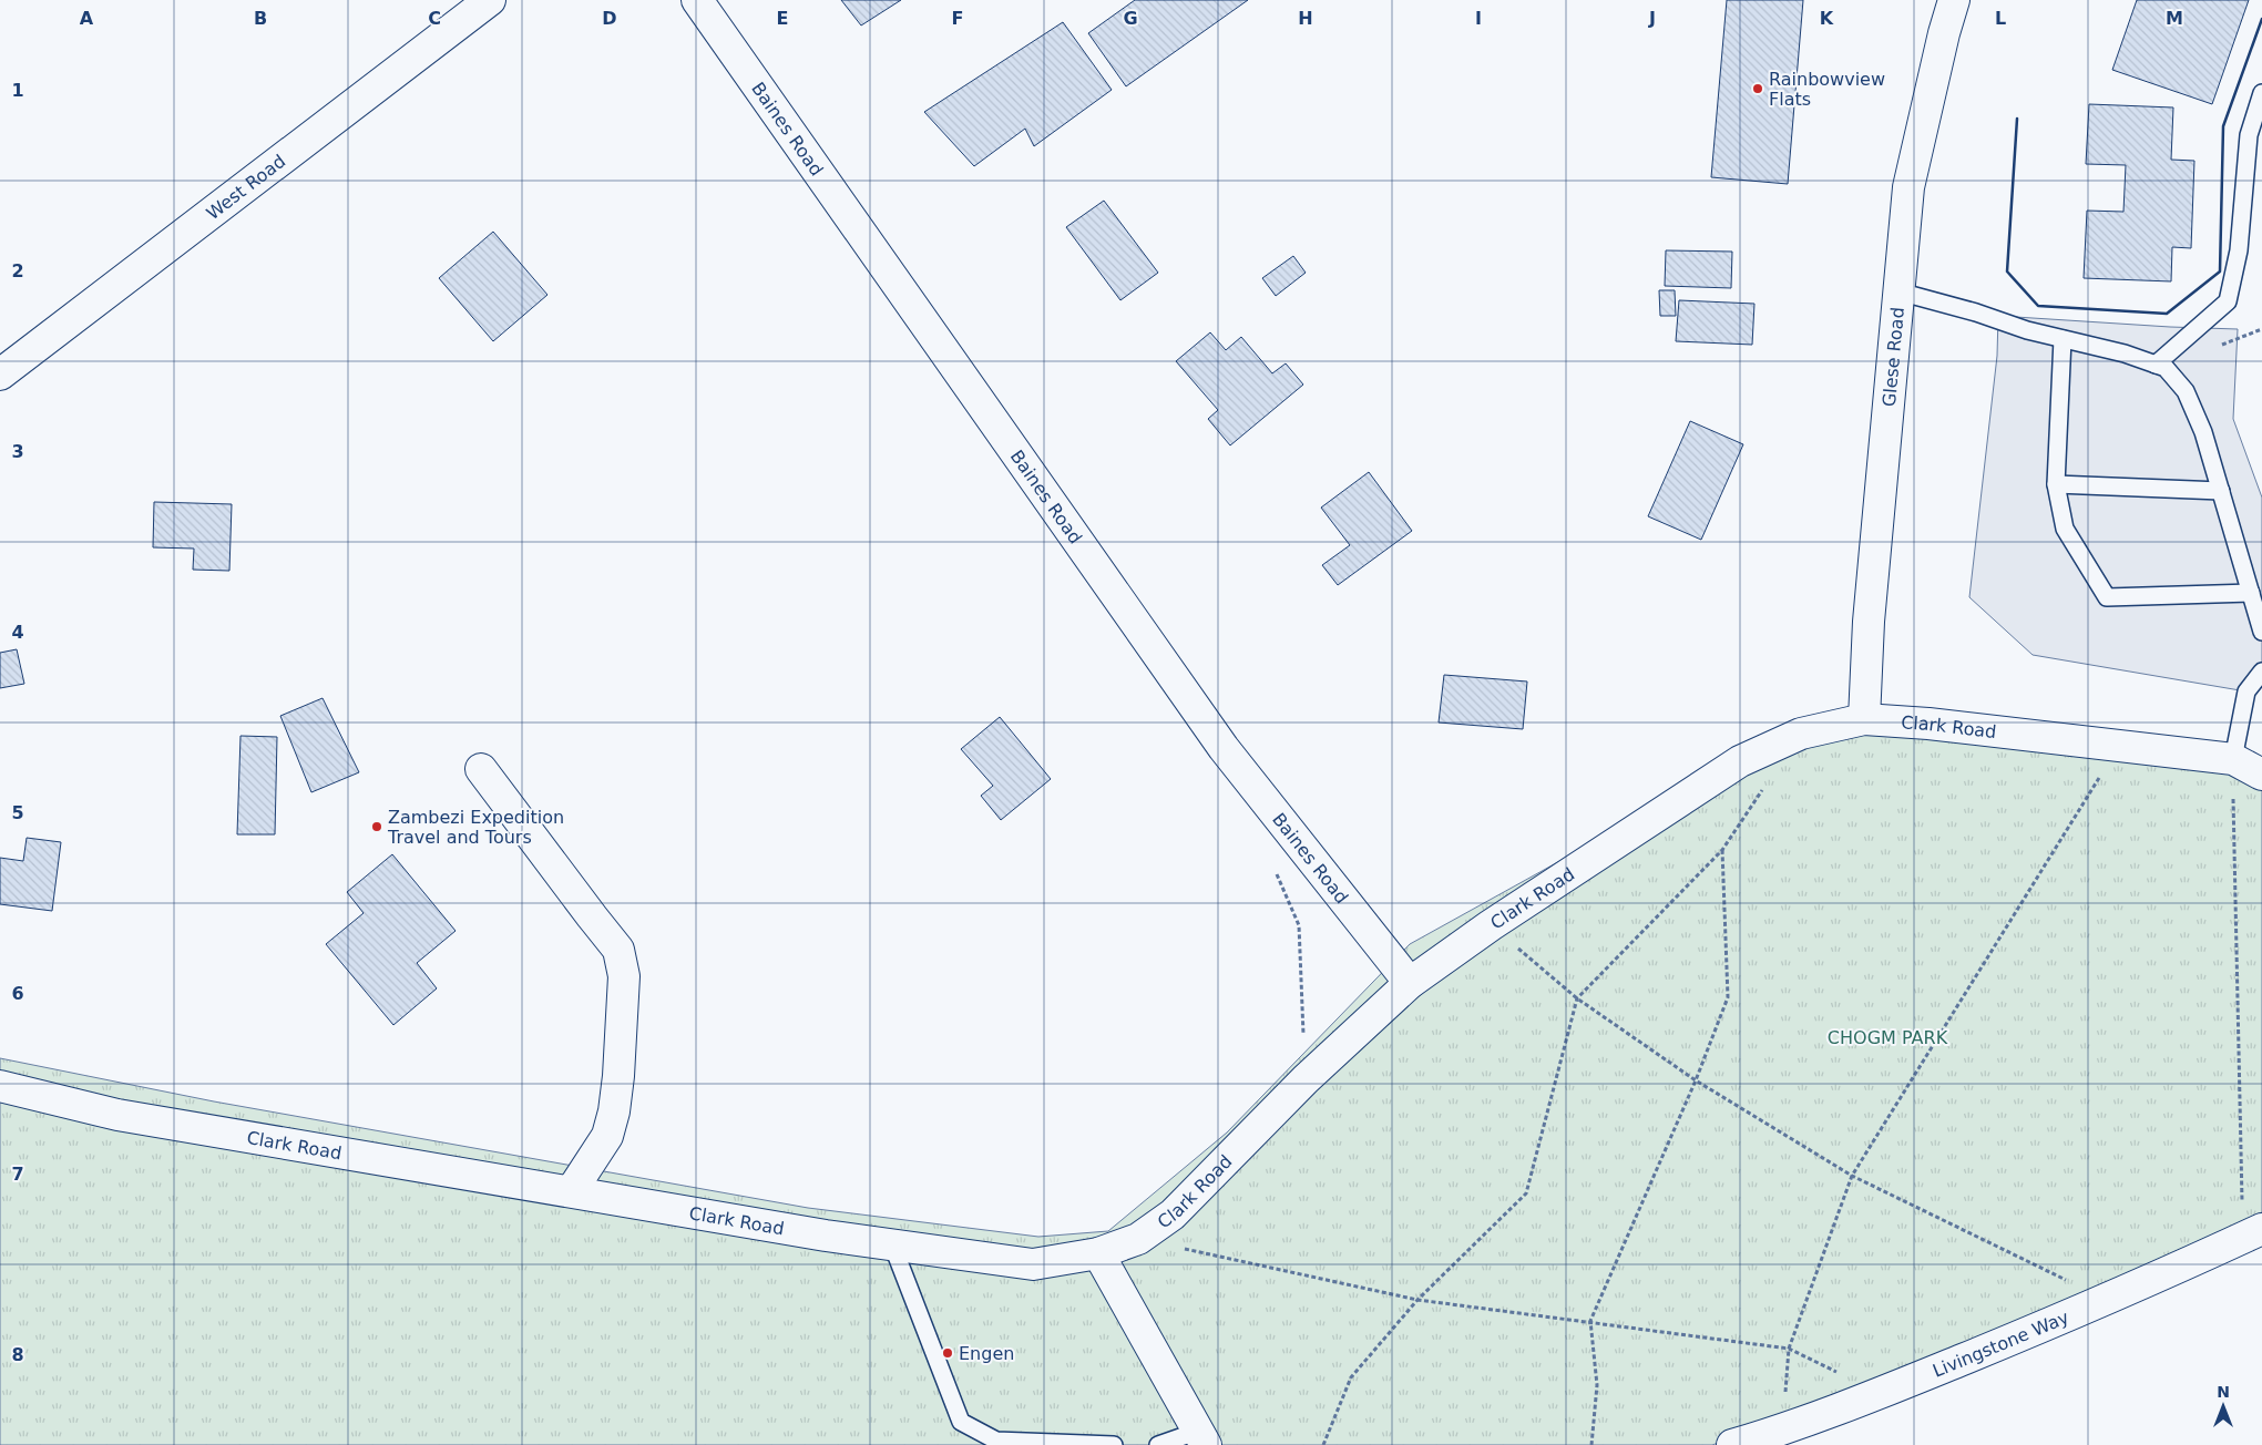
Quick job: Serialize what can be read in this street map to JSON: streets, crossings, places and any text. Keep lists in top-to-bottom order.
{
  "streets": {
    "main road": [
      "Baines Road",
      "West Road",
      "Glese Road",
      "Clark Road",
      "Livingstone Way"
    ]
  },
  "crossings": [
    ["Baines Road", "Clark Road"],
    ["Glese Road", "Clark Road"]
  ],
  "parks": ["CHOGM PARK"],
  "places": ["Rainbowview Flats", "Zambezi Expedition Travel and Tours", "Engen"],
  "north": "top",
  "grid": {
    "columns": [
      "A",
      "B",
      "C",
      "D",
      "E",
      "F",
      "G",
      "H",
      "I",
      "J",
      "K",
      "L",
      "M"
    ],
    "rows": [
      "1",
      "2",
      "3",
      "4",
      "5",
      "6",
      "7",
      "8"
    ]
  }
}
